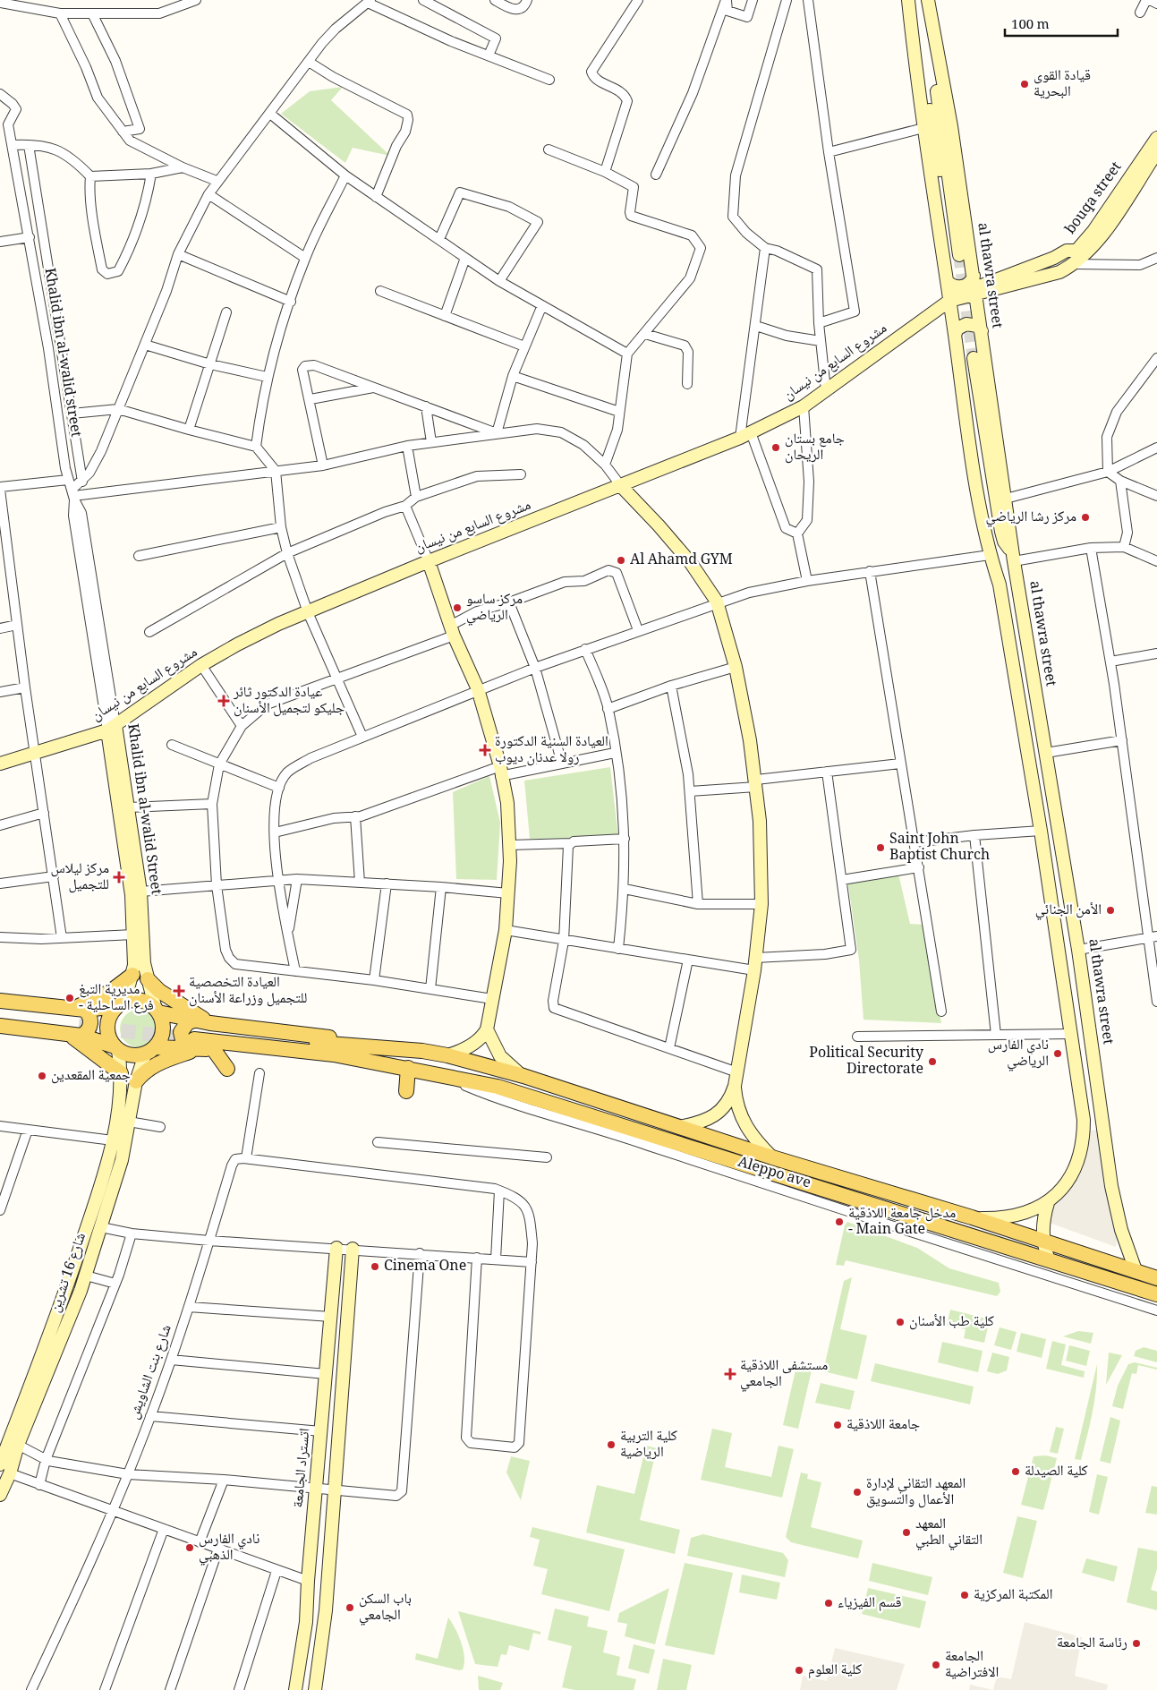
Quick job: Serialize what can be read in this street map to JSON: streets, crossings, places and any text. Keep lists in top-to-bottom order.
{
  "streets": {
    "main road": [
      "bouqa street",
      "al thawra street",
      "مشروع السابع من نيسان",
      "Khalid ibn al-walid Street",
      "Aleppo ave",
      "شارع 16 تشرين",
      "اتستراد الجامعة"
    ],
    "street": ["Khalid ibn al-walid street", "شارع بنت الشاويش"]
  },
  "crossings": [
    ["bouqa street", "al thawra street"],
    ["bouqa street", "مشروع السابع من نيسان"],
    ["al thawra street", "مشروع السابع من نيسان"],
    ["al thawra street", "Aleppo ave"],
    ["Khalid ibn al-walid street", "Khalid ibn al-walid Street"],
    ["مشروع السابع من نيسان", "Khalid ibn al-walid Street"],
    ["Khalid ibn al-walid Street", "شارع 16 تشرين"]
  ],
  "places": {
    "other": [
      "قيادة القوى البحرية",
      "جامع بستان الريحان",
      "مركز رشا الرياضي",
      "Al Ahamd GYM",
      "مركز ساسو الرياضي",
      "Saint John Baptist Church",
      "الأمن الجنائي",
      "مديرية التبغ - فرع الساحلية",
      "نادي الفارس الرياضي",
      "Political Security Directorate",
      "جمعية المقعدين",
      "مدخل جامعة اللاذقية - Main Gate",
      "Cinema One",
      "كلية طب الأسنان",
      "جامعة اللاذقية",
      "كلية التربية الرياضية",
      "كلية الصيدلة",
      "المعهد التقاني لإدارة الأعمال والتسويق",
      "المعهد التقاني الطبي",
      "نادي الفارس الذهبي",
      "المكتبة المركزية",
      "قسم الفيزياء",
      "باب السكن الجامعي",
      "رئاسة الجامعة",
      "الجامعة الافتراضية",
      "كلية العلوم"
    ],
    "health": [
      "عيادة الدكتور ثائر جليكو لتجميل الأسنان",
      "العيادة السنية الدكتورة رولا عدنان ديوب",
      "مركز ليلاس للتجميل",
      "العيادة التخصصية للتجميل وزراعة الأسنان",
      "مستشفى اللاذقية الجامعي"
    ]
  },
  "scale_bar": "100 m"
}
